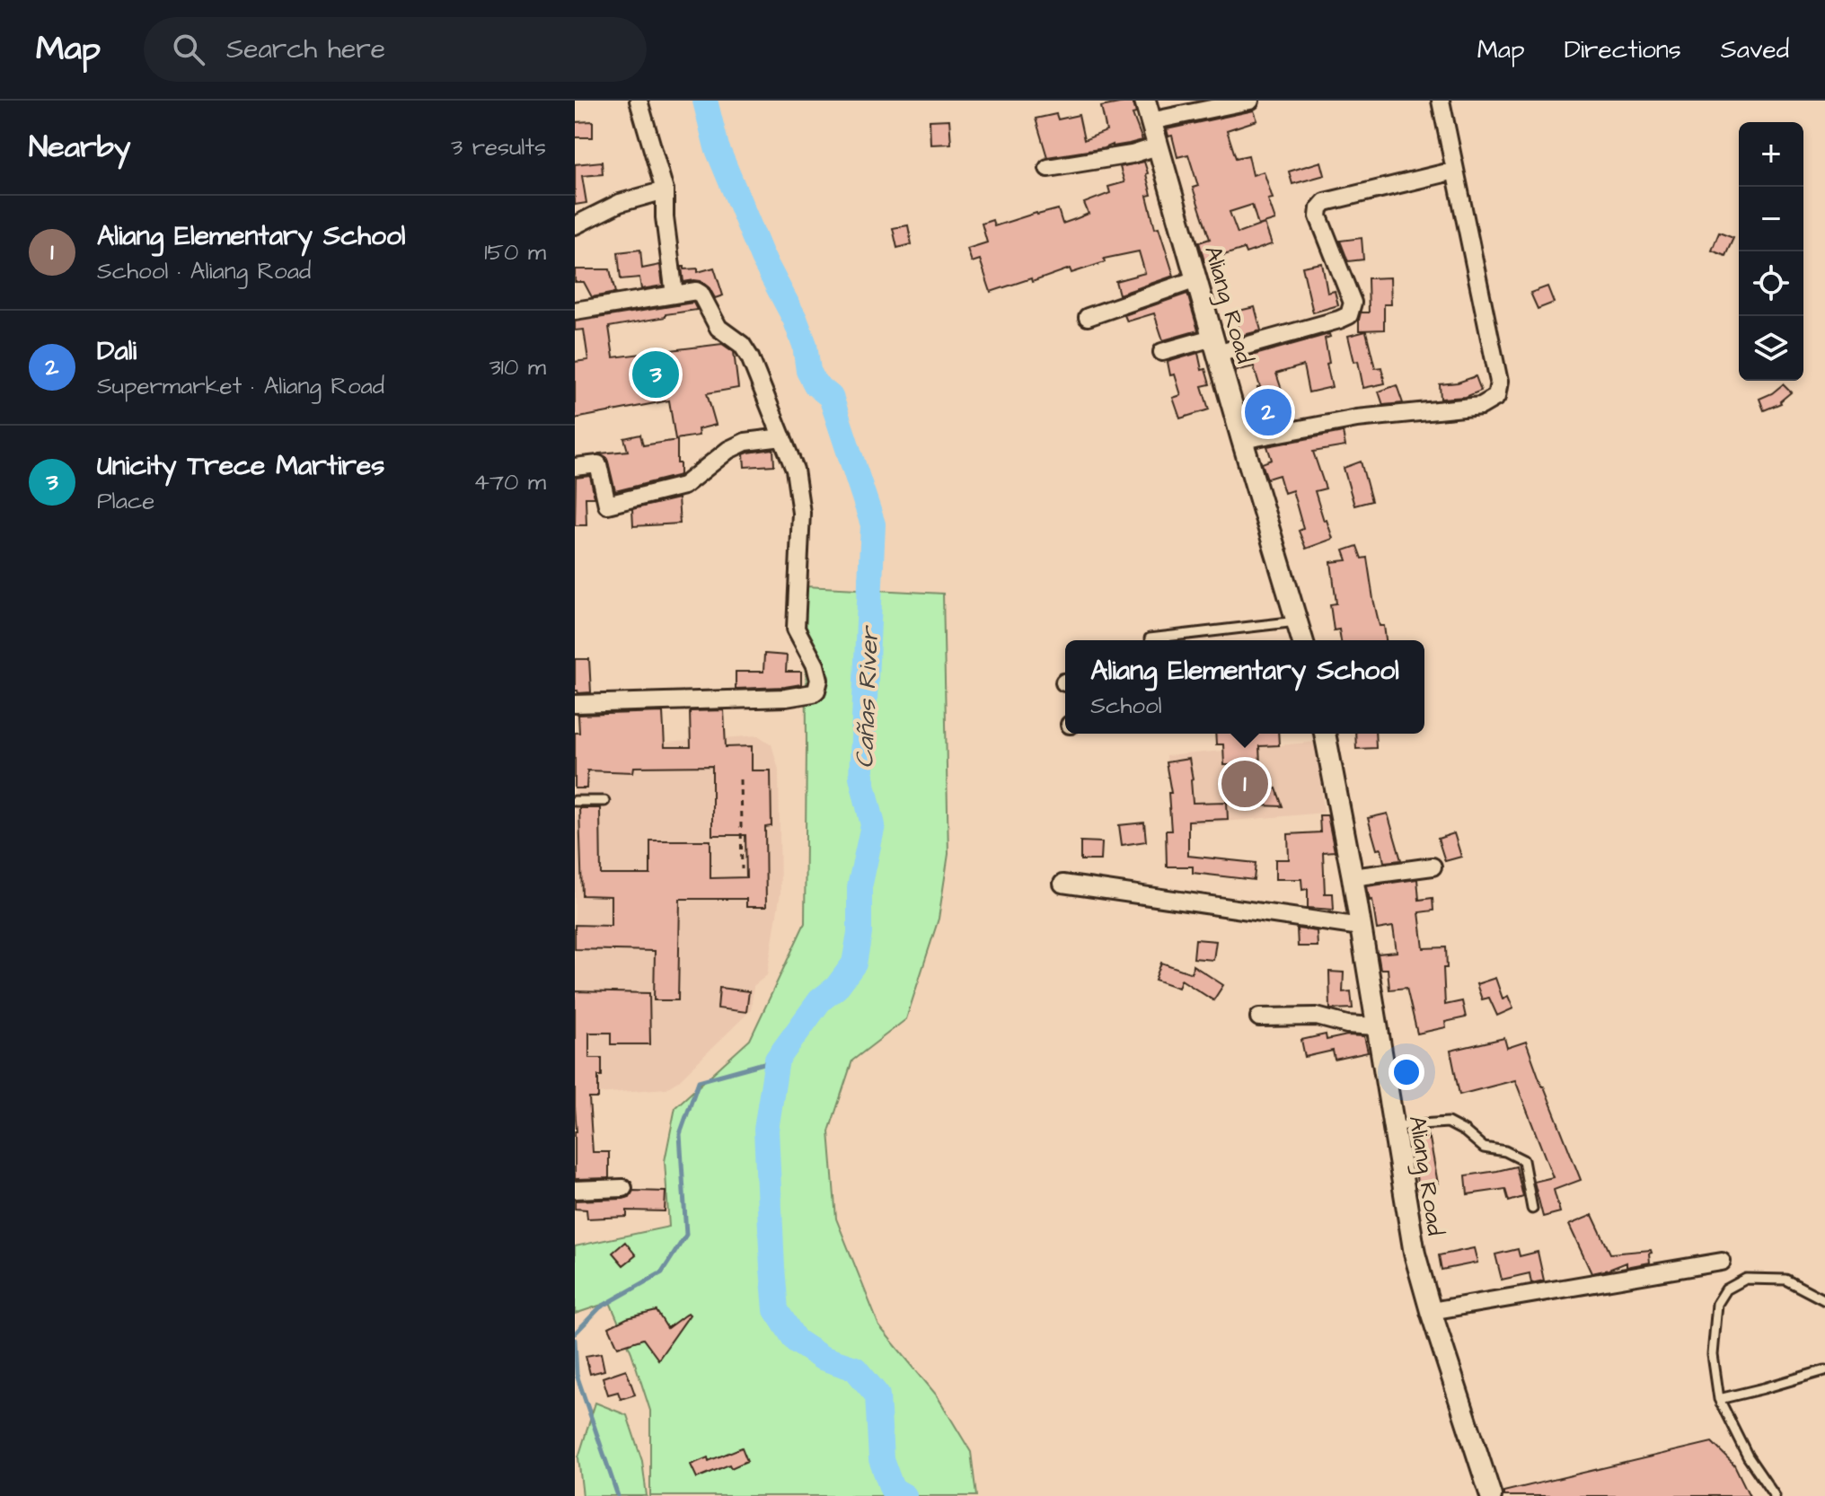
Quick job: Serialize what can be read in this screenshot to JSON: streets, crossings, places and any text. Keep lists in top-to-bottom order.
{
  "streets": {
    "street": ["Aliang Road"]
  },
  "water": ["Cañas River"],
  "page": {
    "header": "Map",
    "search": "Search here",
    "nav": ["Map", "Directions", "Saved"],
    "heading": ["Nearby", "3 results"],
    "map_buttons": ["+", "−"],
    "list": [
      {
        "mark": "1",
        "name": "Aliang Elementary School",
        "note": "School · Aliang Road",
        "value": "150 m"
      },
      {
        "mark": "2",
        "name": "Dali",
        "note": "Supermarket · Aliang Road",
        "value": "310 m"
      },
      {
        "mark": "3",
        "name": "Unicity Trece Martires",
        "note": "Place",
        "value": "470 m"
      }
    ],
    "pins": ["3", "2", "1"],
    "popup": ["Aliang Elementary School", "School"]
  }
}
